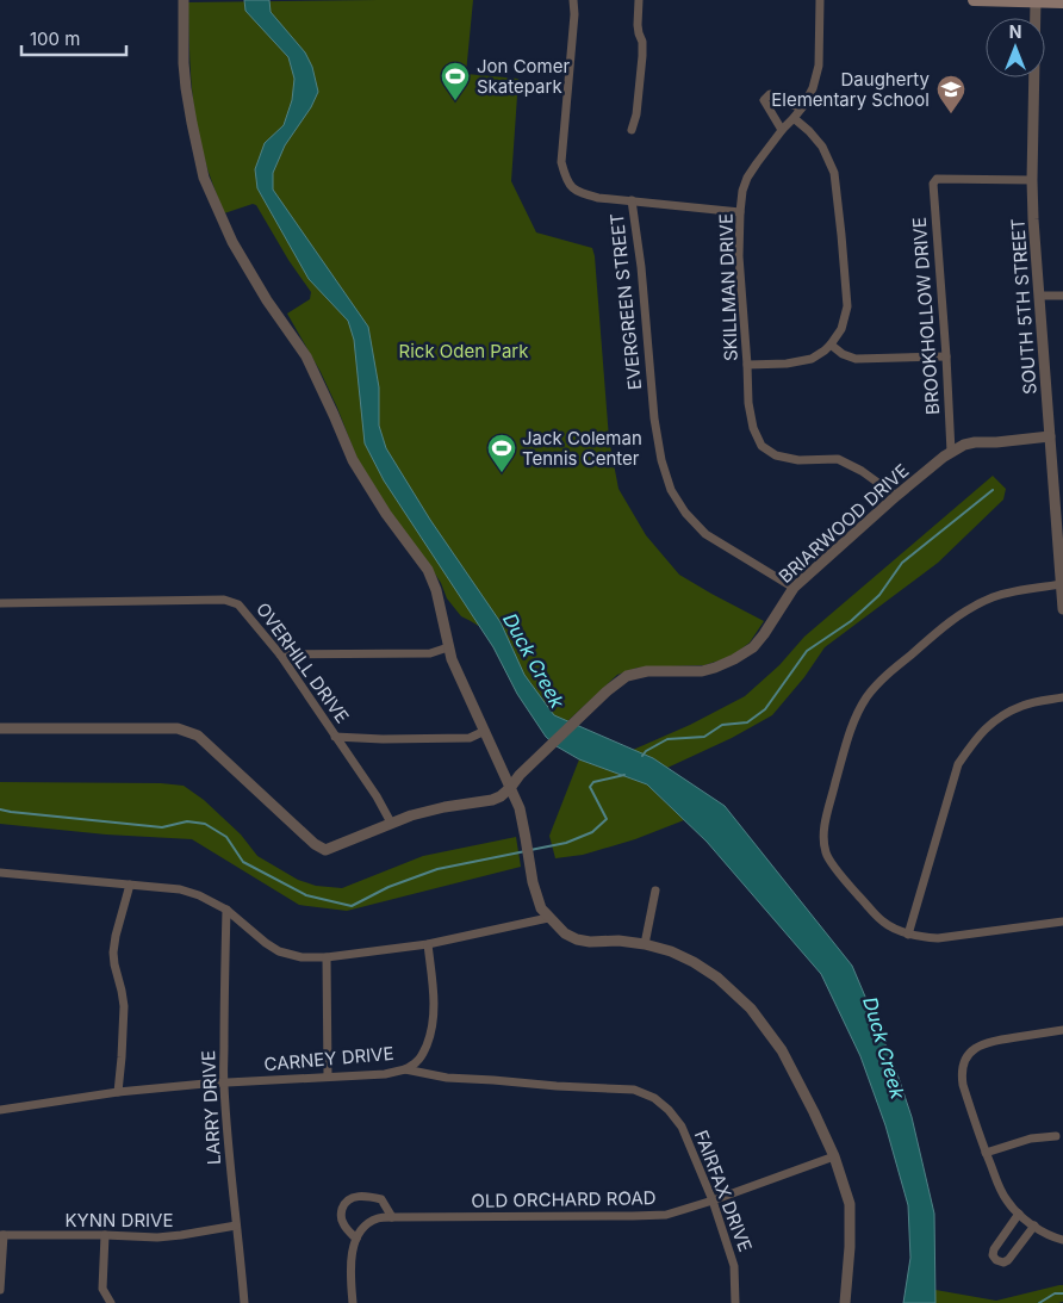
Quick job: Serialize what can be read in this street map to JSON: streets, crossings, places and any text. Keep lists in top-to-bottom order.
{
  "streets": {
    "street": [
      "SKILLMAN DRIVE",
      "EVERGREEN STREET",
      "SOUTH 5TH STREET",
      "BROOKHOLLOW DRIVE",
      "BRIARWOOD DRIVE",
      "OVERHILL DRIVE",
      "CARNEY DRIVE",
      "LARRY DRIVE",
      "FAIRFAX DRIVE",
      "OLD ORCHARD ROAD",
      "KYNN DRIVE"
    ]
  },
  "crossings": [
    ["SKILLMAN DRIVE", "BRIARWOOD DRIVE"],
    ["EVERGREEN STREET", "BRIARWOOD DRIVE"],
    ["SOUTH 5TH STREET", "BROOKHOLLOW DRIVE"],
    ["SOUTH 5TH STREET", "BRIARWOOD DRIVE"],
    ["BROOKHOLLOW DRIVE", "BRIARWOOD DRIVE"],
    ["BRIARWOOD DRIVE", "OVERHILL DRIVE"],
    ["CARNEY DRIVE", "LARRY DRIVE"],
    ["CARNEY DRIVE", "FAIRFAX DRIVE"],
    ["LARRY DRIVE", "KYNN DRIVE"],
    ["FAIRFAX DRIVE", "OLD ORCHARD ROAD"]
  ],
  "water": ["Duck Creek"],
  "parks": ["Rick Oden Park"],
  "places": {
    "sports": ["Jon Comer Skatepark", "Jack Coleman Tennis Center"],
    "school or university": ["Daugherty Elementary School"]
  },
  "scale_bar": "100 m",
  "north": "top"
}
